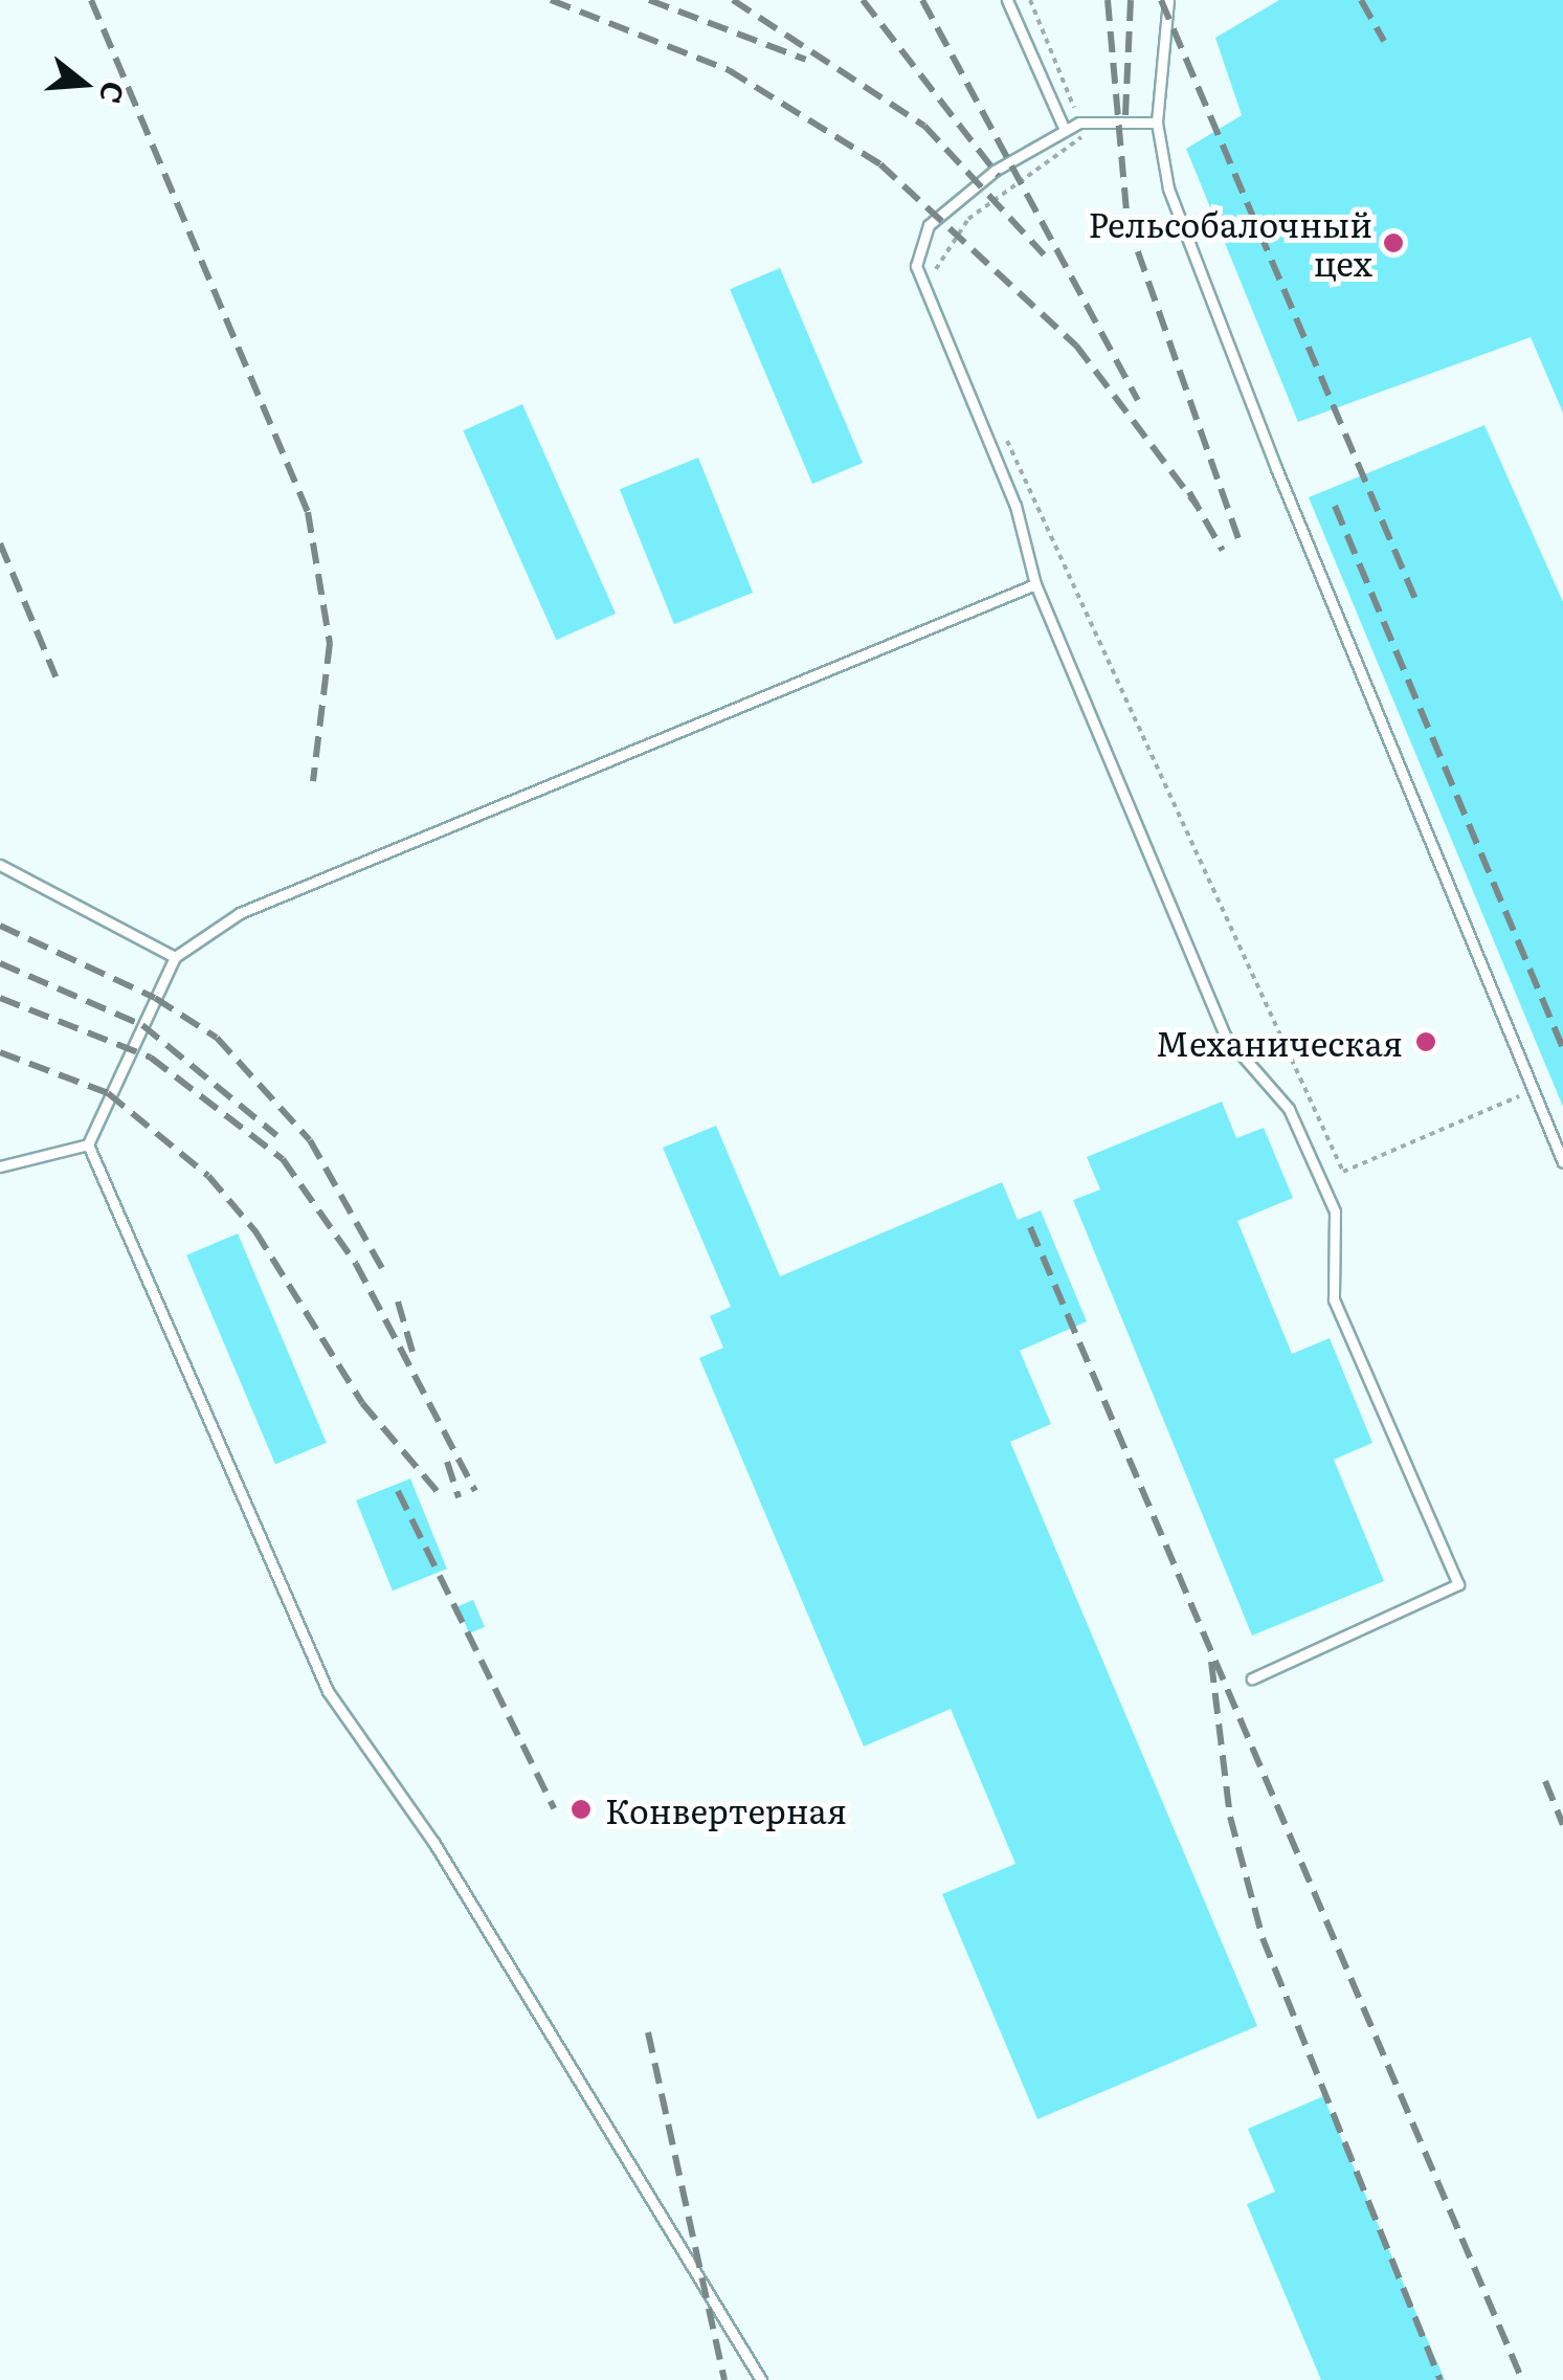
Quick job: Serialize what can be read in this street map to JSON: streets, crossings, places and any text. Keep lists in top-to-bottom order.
{
  "places": ["Рельсобалочный цех", "Механическая", "Конвертерная"],
  "north": "right"
}
